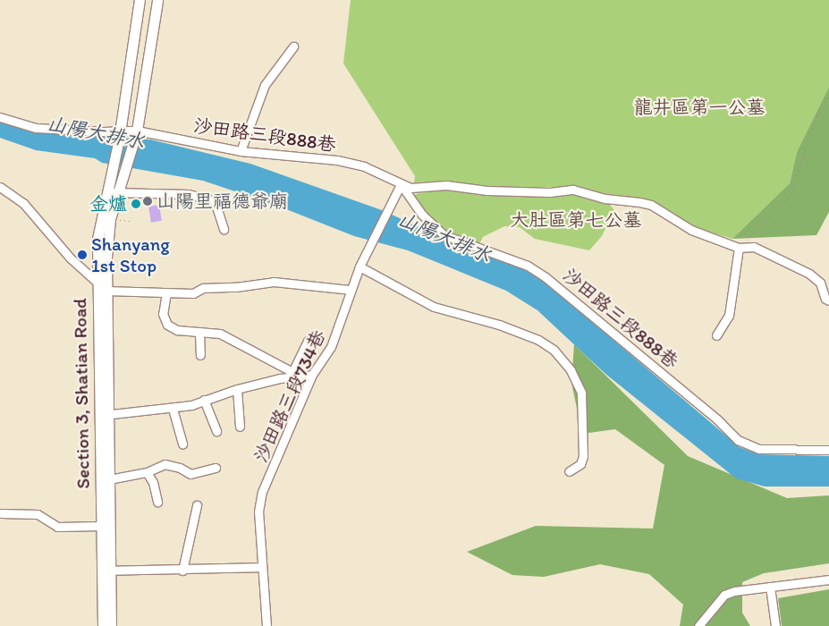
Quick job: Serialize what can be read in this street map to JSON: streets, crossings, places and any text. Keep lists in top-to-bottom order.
{
  "streets": {
    "main road": ["Section 3, Shatian Road"],
    "street": ["沙田路三段888巷", "沙田路三段734巷"]
  },
  "crossings": [
    ["沙田路三段888巷", "Section 3, Shatian Road"],
    ["沙田路三段888巷", "沙田路三段734巷"]
  ],
  "water": ["山陽大排水"],
  "parks": ["龍井區第一公墓", "大肚區第七公墓"],
  "places": ["山陽里福德爺廟", "金爐", "Shanyang 1st Stop"]
}
